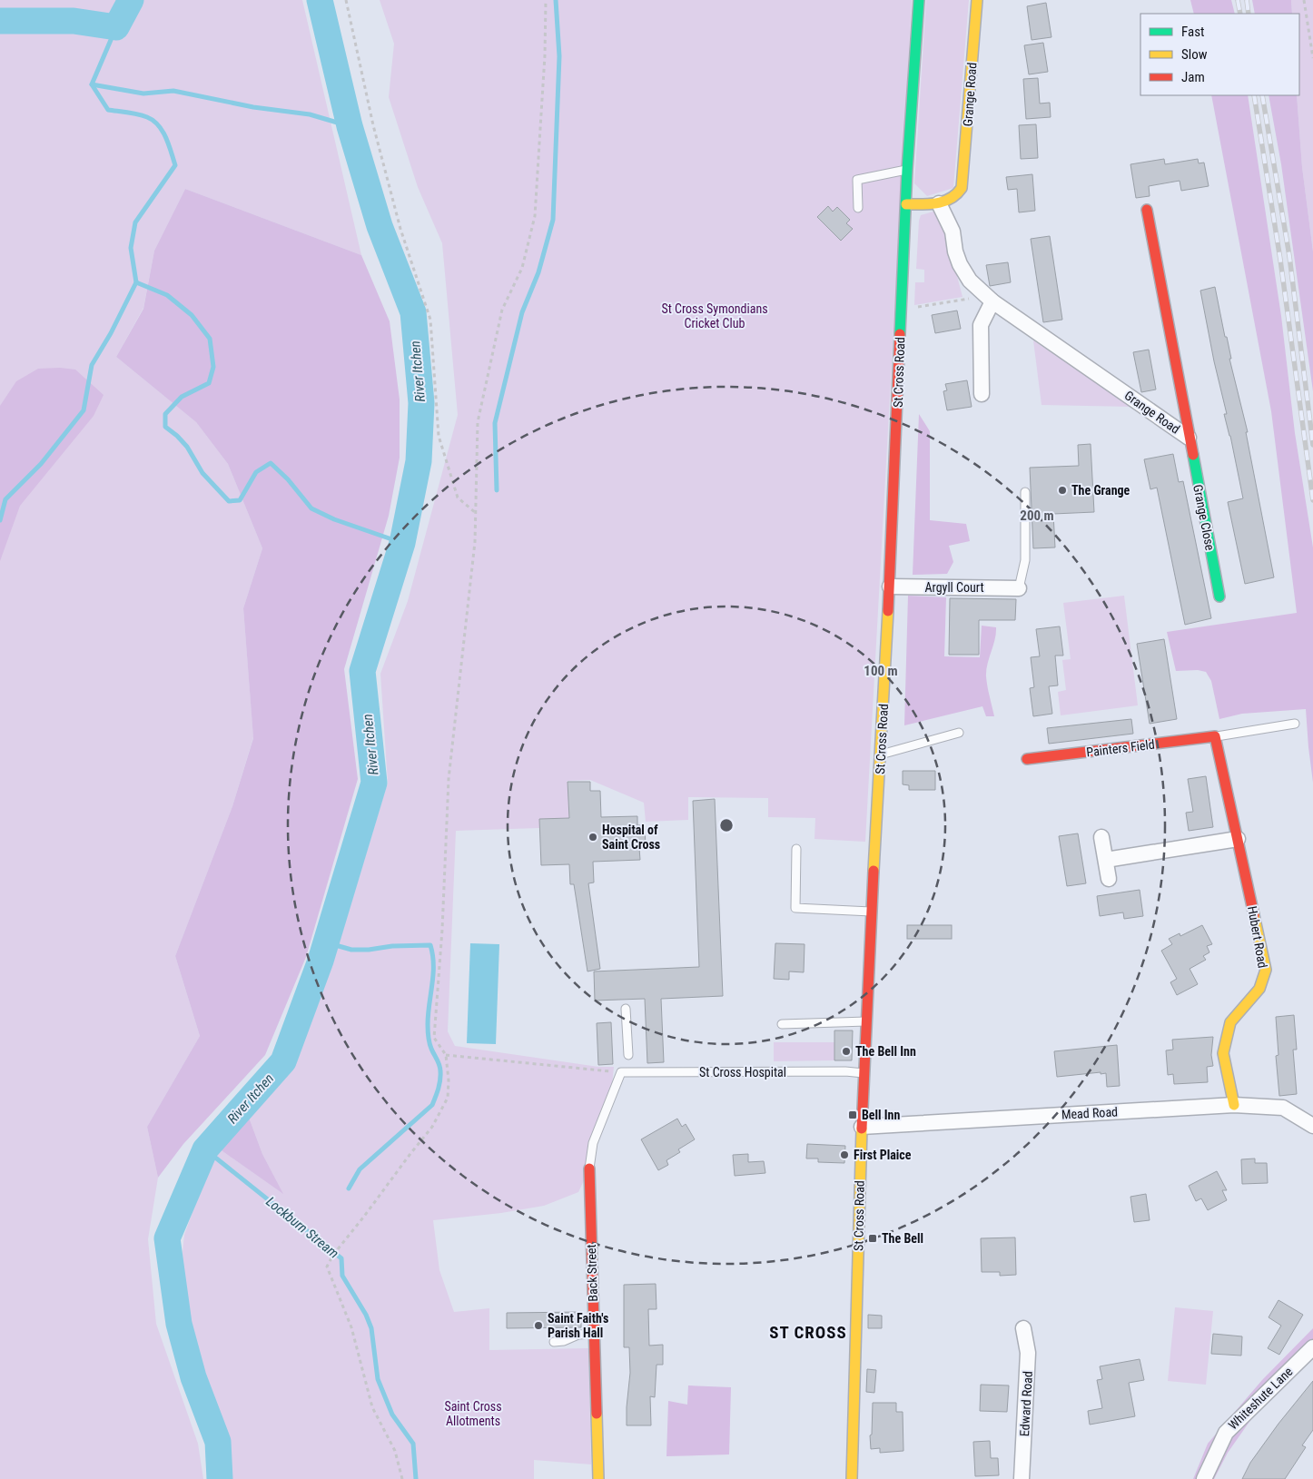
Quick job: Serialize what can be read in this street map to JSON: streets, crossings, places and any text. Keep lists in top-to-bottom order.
{
  "streets": {
    "street": [
      "Grange Road",
      "St Cross Road",
      "Grange Close",
      "Argyll Court",
      "Painters Field",
      "Hubert Road",
      "Mead Road",
      "Back Street",
      "Whiteshute Lane",
      "Edward Road"
    ],
    "lane": ["St Cross Hospital"]
  },
  "crossings": [
    ["Grange Road", "Grange Close"],
    ["St Cross Road", "Argyll Court"],
    ["St Cross Road", "St Cross Hospital"],
    ["St Cross Road", "Mead Road"],
    ["Painters Field", "Hubert Road"],
    ["Hubert Road", "Mead Road"],
    ["St Cross Hospital", "Back Street"]
  ],
  "districts": ["ST CROSS"],
  "water": ["River Itchen", "Lockburn Stream"],
  "parks": ["St Cross Symondians Cricket Club", "Saint Cross Allotments"],
  "places": {
    "other": [
      "The Grange",
      "Hospital of Saint Cross",
      "The Bell Inn",
      "First Plaice",
      "Saint Faith's Parish Hall"
    ],
    "transit": ["Bell Inn", "The Bell"]
  },
  "legend": ["Fast", "Slow", "Jam"],
  "rings": ["200 m", "100 m"]
}
